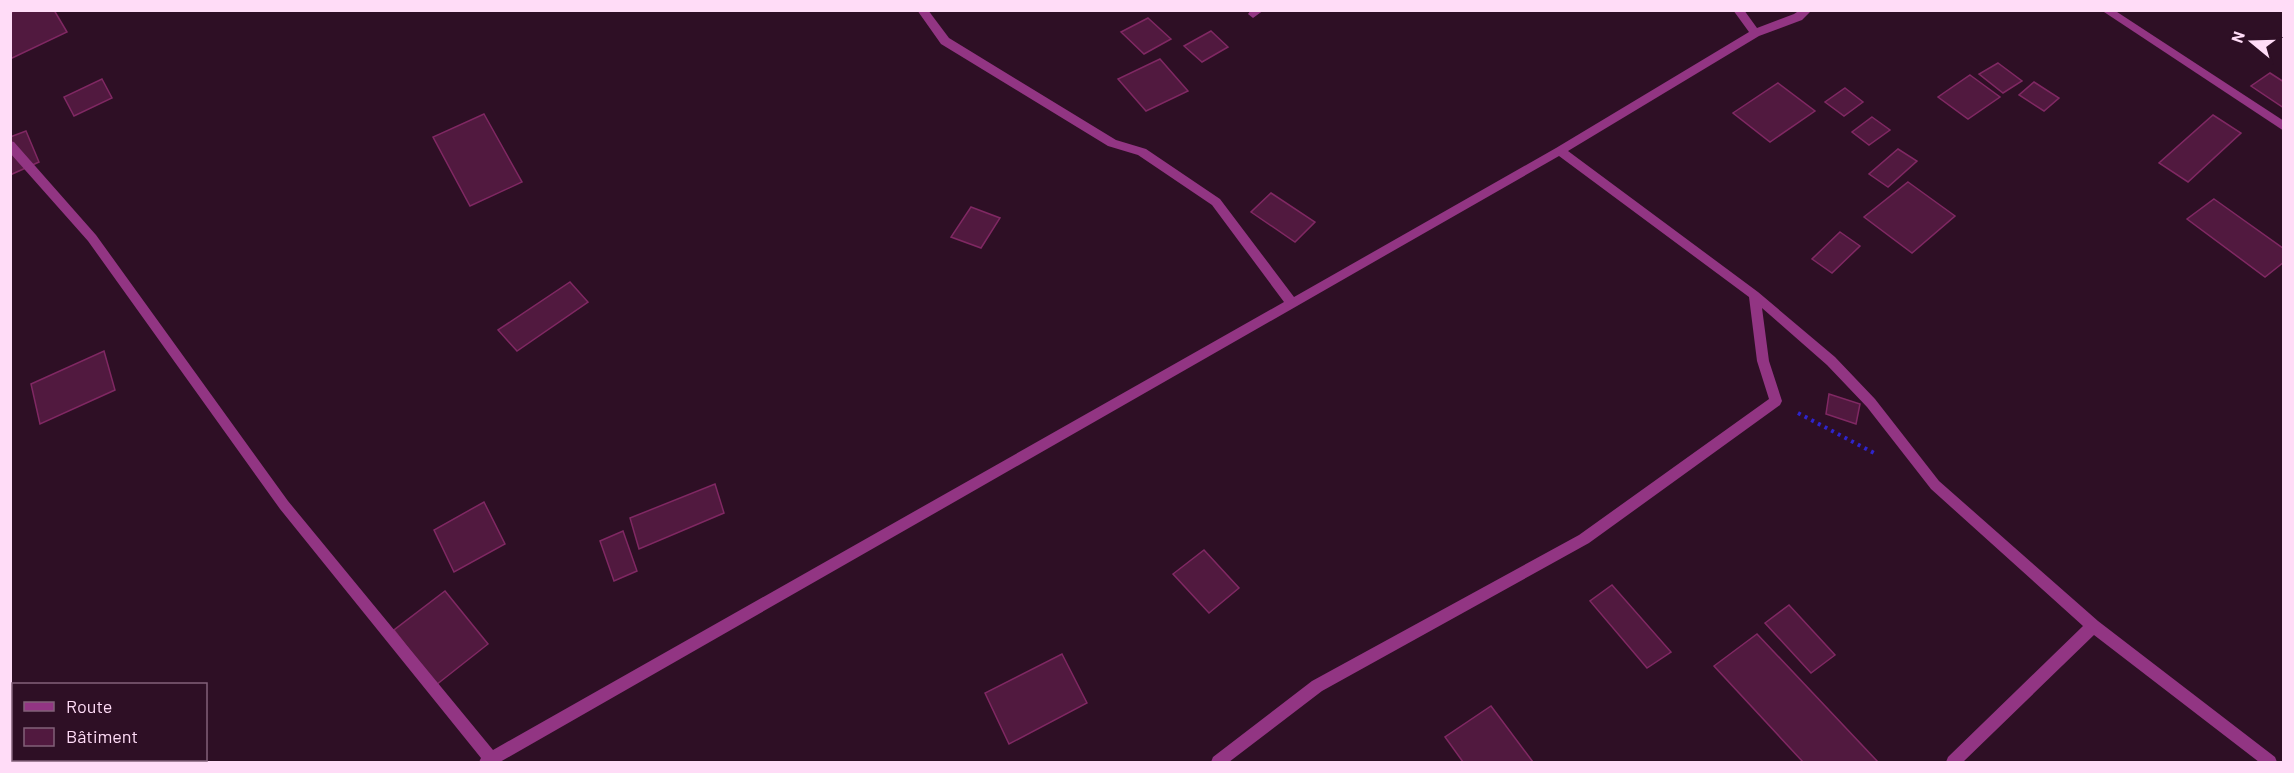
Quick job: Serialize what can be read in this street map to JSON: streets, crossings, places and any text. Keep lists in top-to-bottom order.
{
  "legend": ["Route", "Bâtiment"],
  "north": "left"
}
